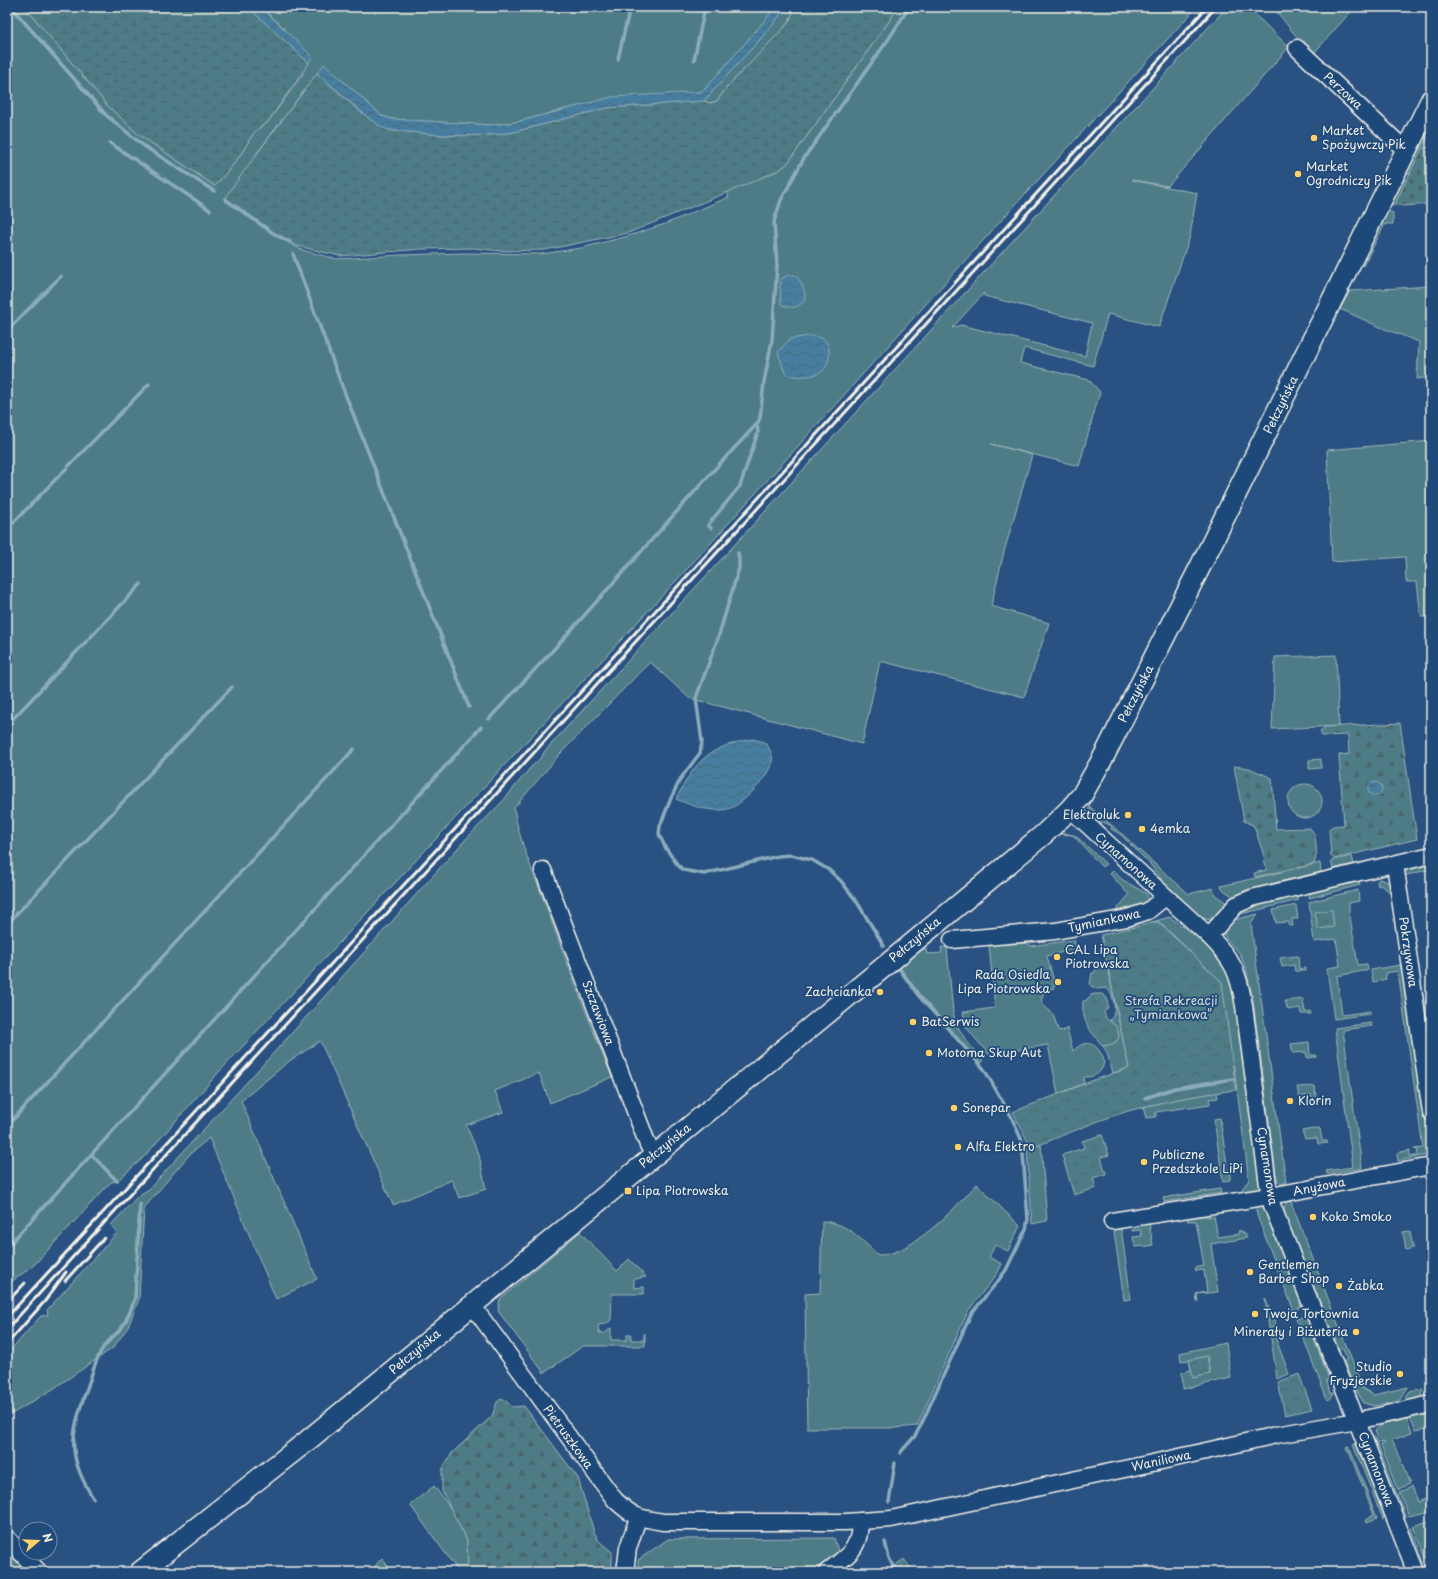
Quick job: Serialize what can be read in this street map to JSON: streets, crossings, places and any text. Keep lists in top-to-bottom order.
{
  "streets": {
    "main road": ["Pełczyńska"],
    "street": [
      "Perzowa",
      "Cynamonowa",
      "Tymiankowa",
      "Pokrzywowa",
      "Szczawiowa",
      "Anyżowa",
      "Pietruszkowa",
      "Waniliowa"
    ]
  },
  "crossings": [
    ["Perzowa", "Pełczyńska"],
    ["Pełczyńska", "Cynamonowa"],
    ["Pełczyńska", "Szczawiowa"],
    ["Pełczyńska", "Pietruszkowa"],
    ["Cynamonowa", "Tymiankowa"],
    ["Cynamonowa", "Anyżowa"],
    ["Cynamonowa", "Waniliowa"],
    ["Pietruszkowa", "Waniliowa"]
  ],
  "parks": ["Strefa Rekreacji „Tymiankowa”"],
  "places": {
    "other": [
      "Market Spożywczy Pik",
      "Market Ogrodniczy Pik",
      "Elektroluk",
      "4emka",
      "CAL Lipa Piotrowska",
      "Rada Osiedla Lipa Piotrowska",
      "Zachcianka",
      "BatSerwis",
      "Motoma Skup Aut",
      "Klorin",
      "Sonepar",
      "Alfa Elektro",
      "Publiczne Przedszkole LiPi",
      "Koko Smoko",
      "Gentlemen Barber Shop",
      "Żabka",
      "Twoja Tortownia",
      "Minerały i Biżuteria",
      "Studio Fryzjerskie"
    ],
    "transit": ["Lipa Piotrowska"]
  },
  "north": "right"
}
